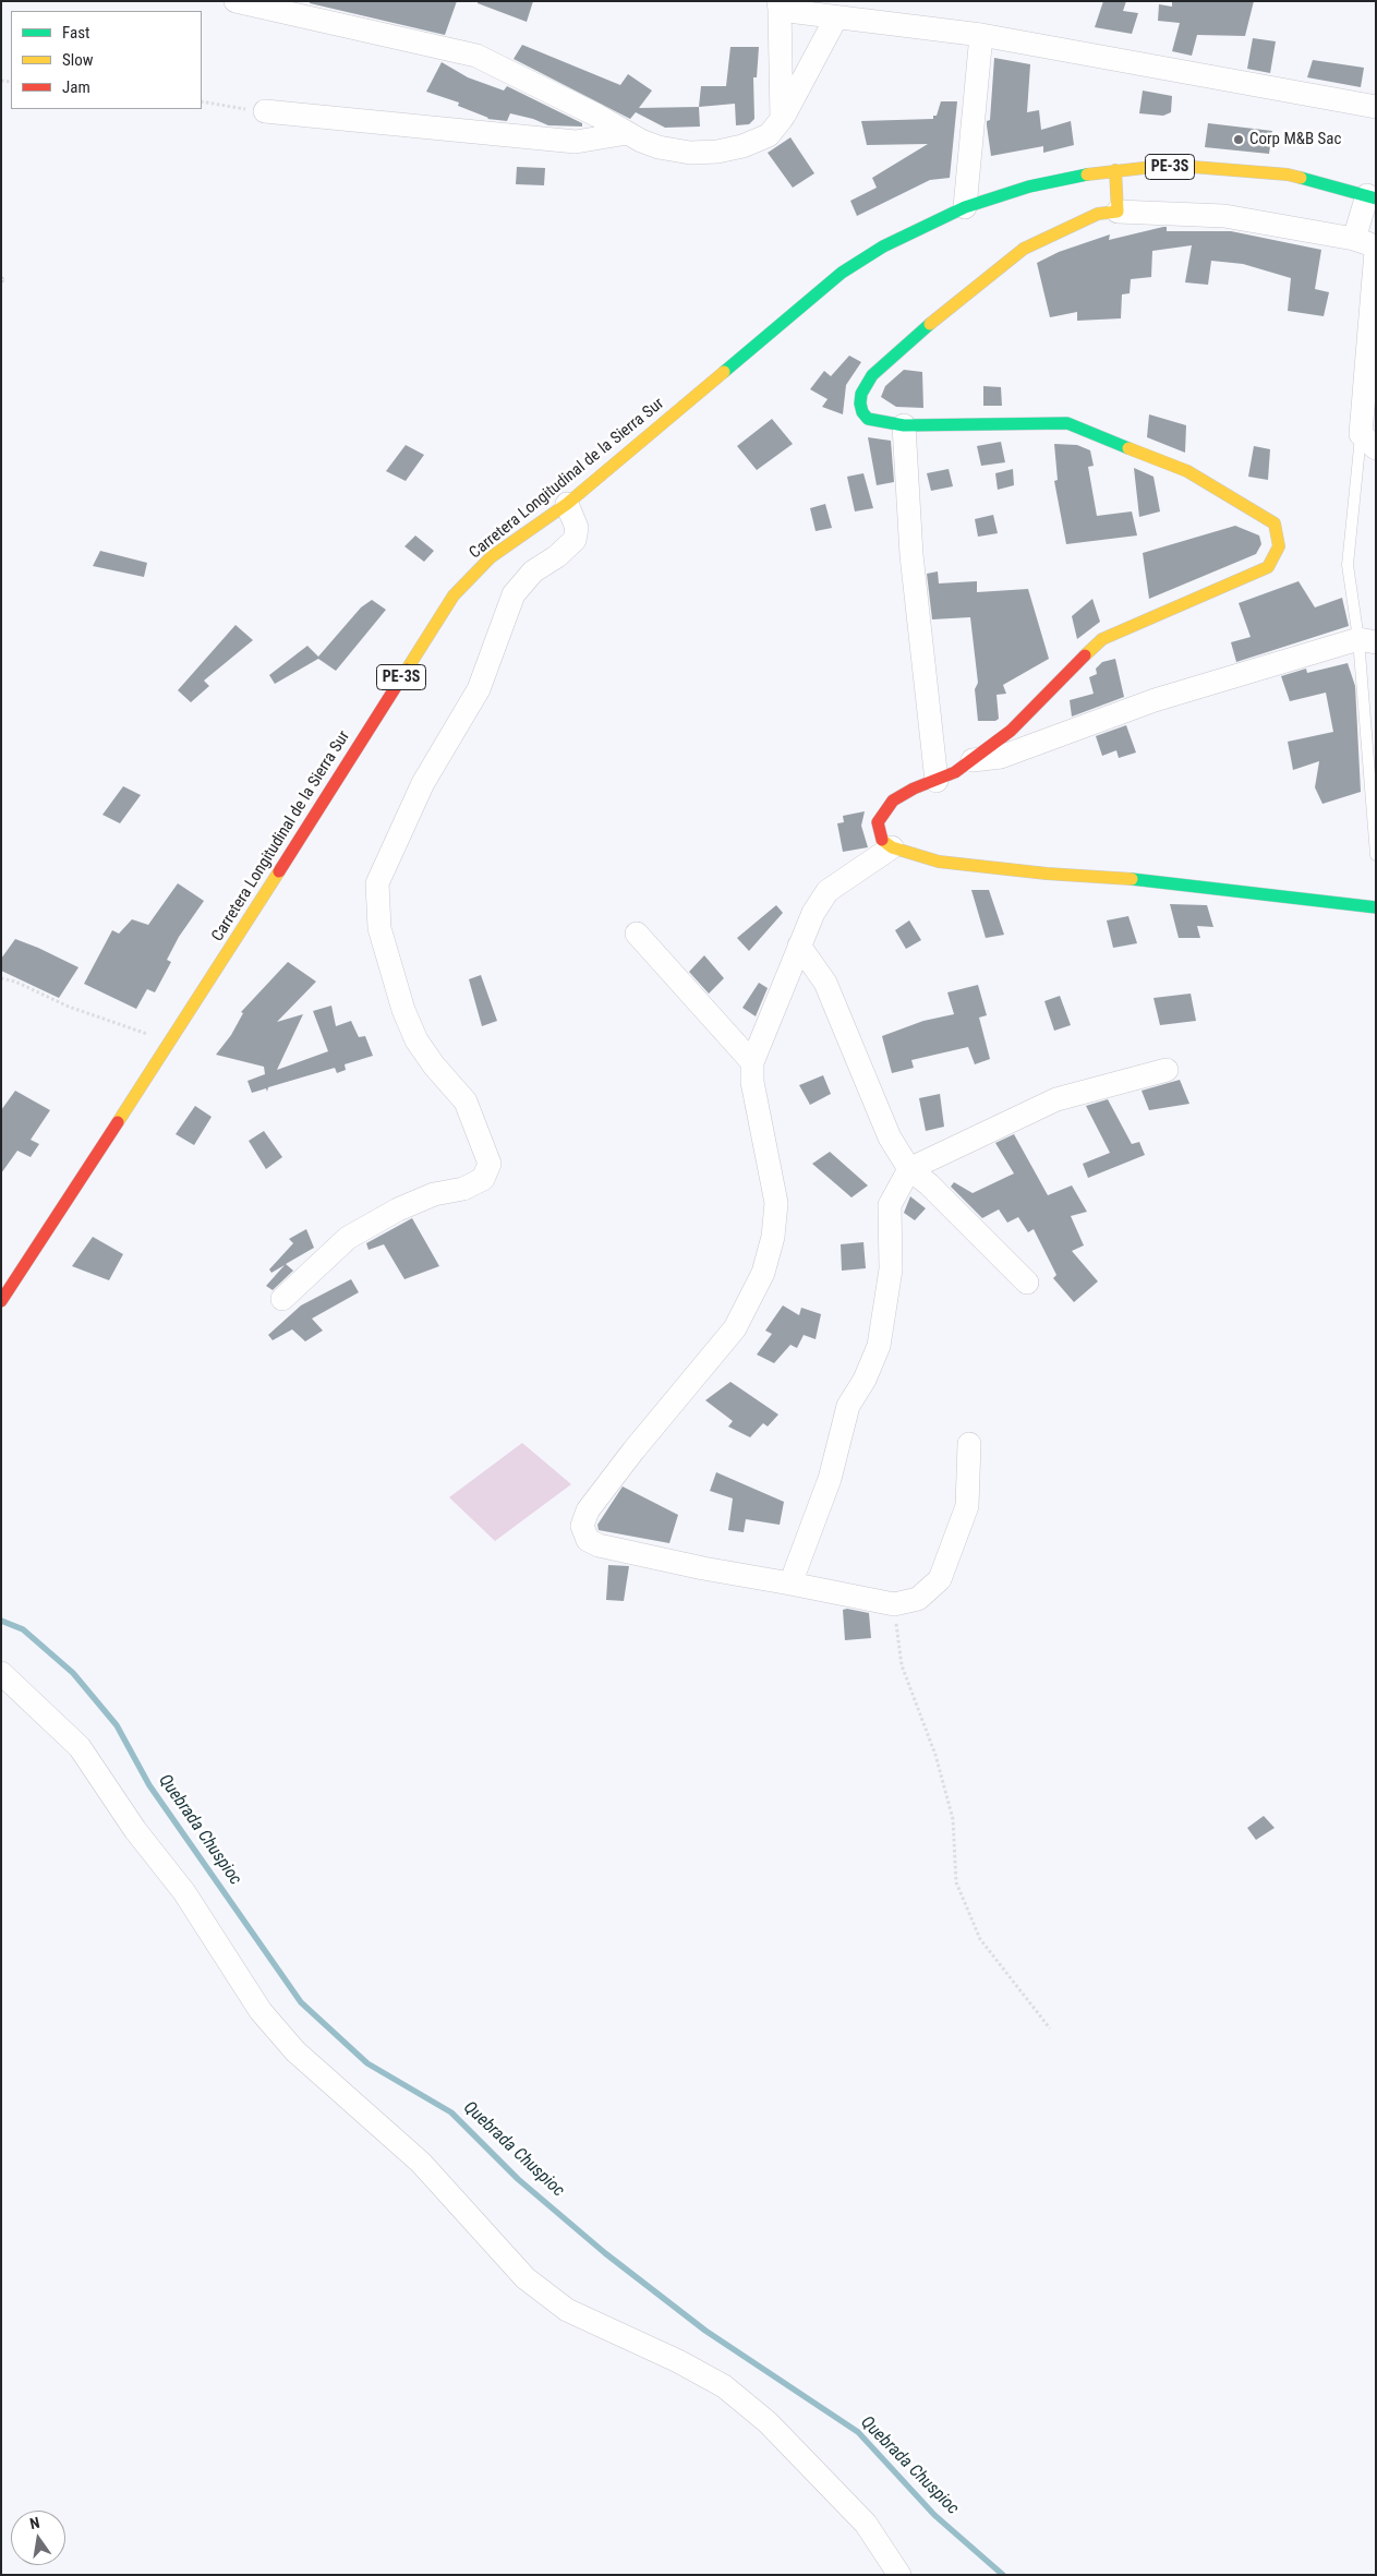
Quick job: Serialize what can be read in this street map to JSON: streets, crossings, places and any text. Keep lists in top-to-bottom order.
{
  "streets": {
    "main road": ["PE-3S", "Carretera Longitudinal de la Sierra Sur"]
  },
  "water": ["Quebrada Chuspioc"],
  "places": ["Corp M&B Sac"],
  "legend": ["Fast", "Slow", "Jam"],
  "north": "top"
}
